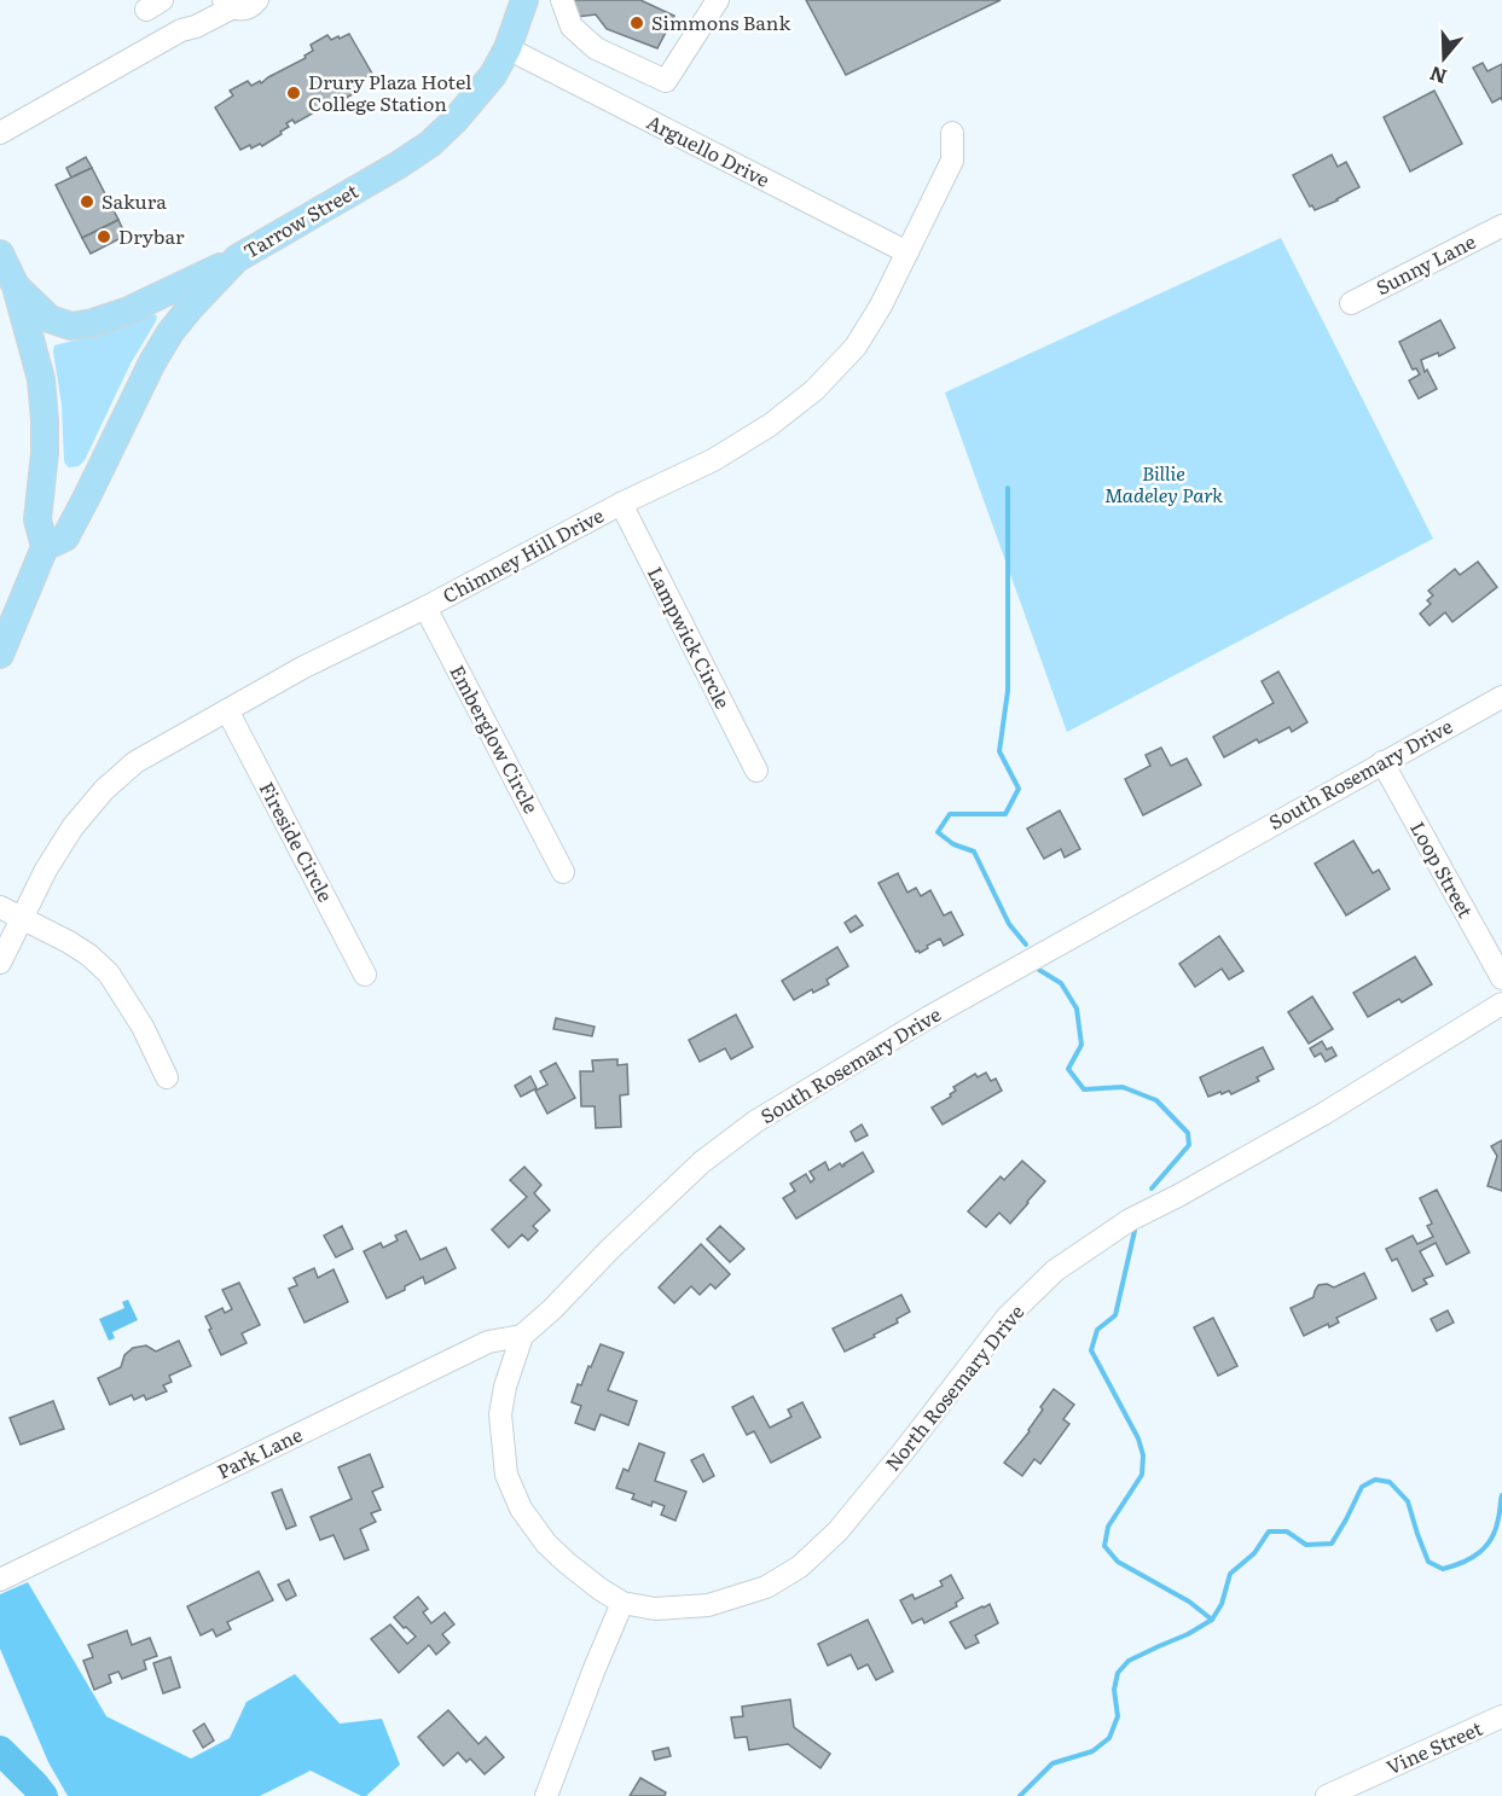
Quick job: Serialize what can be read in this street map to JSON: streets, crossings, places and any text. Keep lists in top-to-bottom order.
{
  "streets": {
    "main road": ["Tarrow Street"],
    "street": [
      "Arguello Drive",
      "Sunny Lane",
      "Chimney Hill Drive",
      "Lampwick Circle",
      "Emberglow Circle",
      "South Rosemary Drive",
      "Fireside Circle",
      "Loop Street",
      "North Rosemary Drive",
      "Park Lane",
      "Vine Street"
    ]
  },
  "crossings": [
    ["Arguello Drive", "Tarrow Street"],
    ["Arguello Drive", "Chimney Hill Drive"],
    ["Chimney Hill Drive", "Lampwick Circle"],
    ["Chimney Hill Drive", "Emberglow Circle"],
    ["Chimney Hill Drive", "Fireside Circle"],
    ["South Rosemary Drive", "Loop Street"],
    ["South Rosemary Drive", "Park Lane"]
  ],
  "parks": ["Billie Madeley Park"],
  "places": [
    "Simmons Bank",
    "Drury Plaza Hotel College Station",
    "Sakura",
    "Drybar"
  ],
  "north": "bottom"
}
